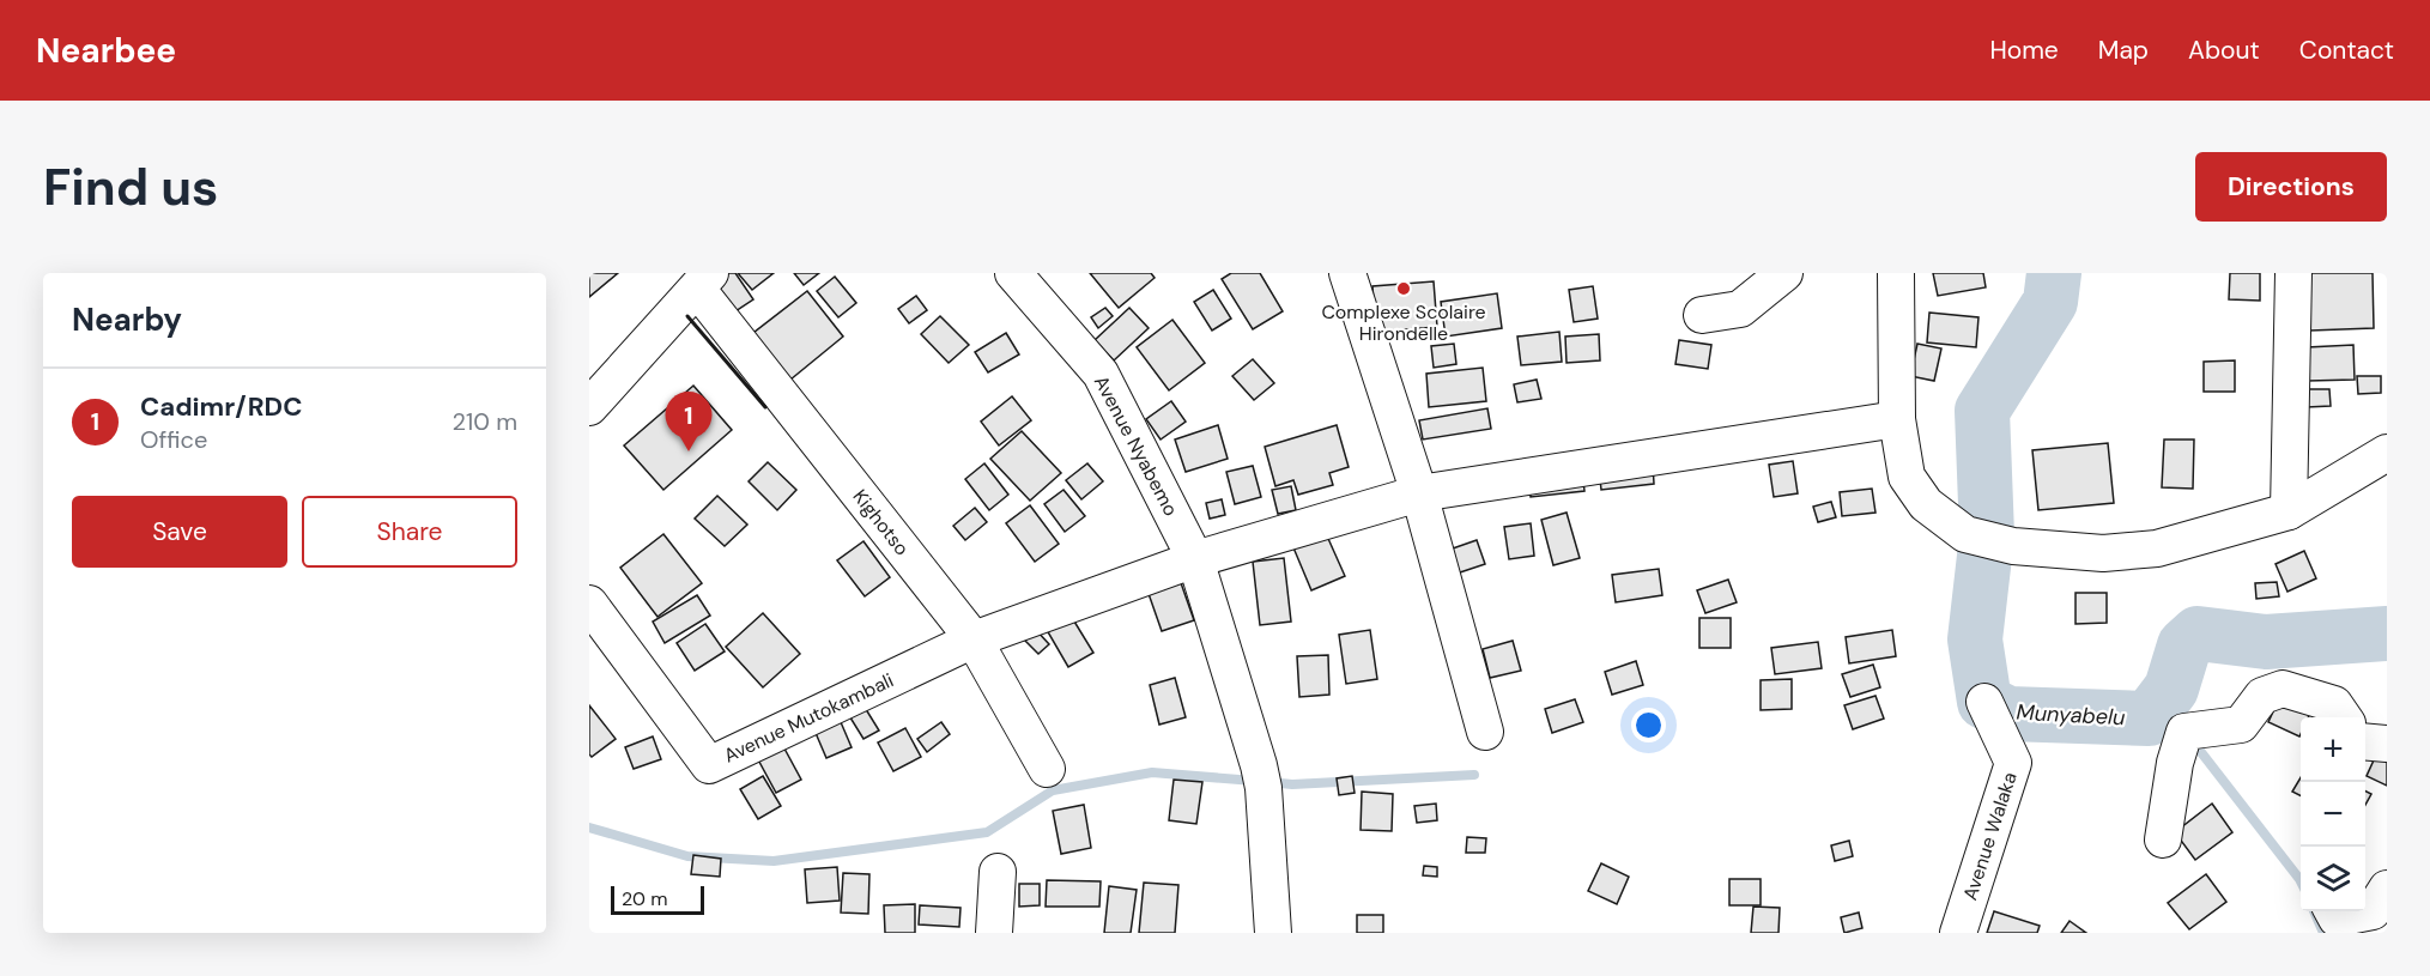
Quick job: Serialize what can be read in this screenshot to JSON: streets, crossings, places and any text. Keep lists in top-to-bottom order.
{
  "streets": {
    "street": [
      "Avenue Nyabemo",
      "Kighotso",
      "Avenue Mutokambali",
      "Avenue Walaka"
    ]
  },
  "crossings": [
    ["Kighotso", "Avenue Mutokambali"]
  ],
  "water": ["Munyabelu"],
  "places": ["Complexe Scolaire Hirondelle"],
  "scale_bar": "20 m",
  "page": {
    "header": "Nearbee",
    "nav": [
      "Home",
      "Map",
      "About",
      "Contact"
    ],
    "buttons": [
      "Directions",
      ["Save", "Share"]
    ],
    "title": "Find us",
    "heading": "Nearby",
    "list": [
      {
        "mark": "1",
        "name": "Cadimr/RDC",
        "note": "Office",
        "value": "210 m"
      }
    ],
    "pins": "1",
    "map_buttons": ["+", "−"],
    "scale": "20 m"
  }
}
